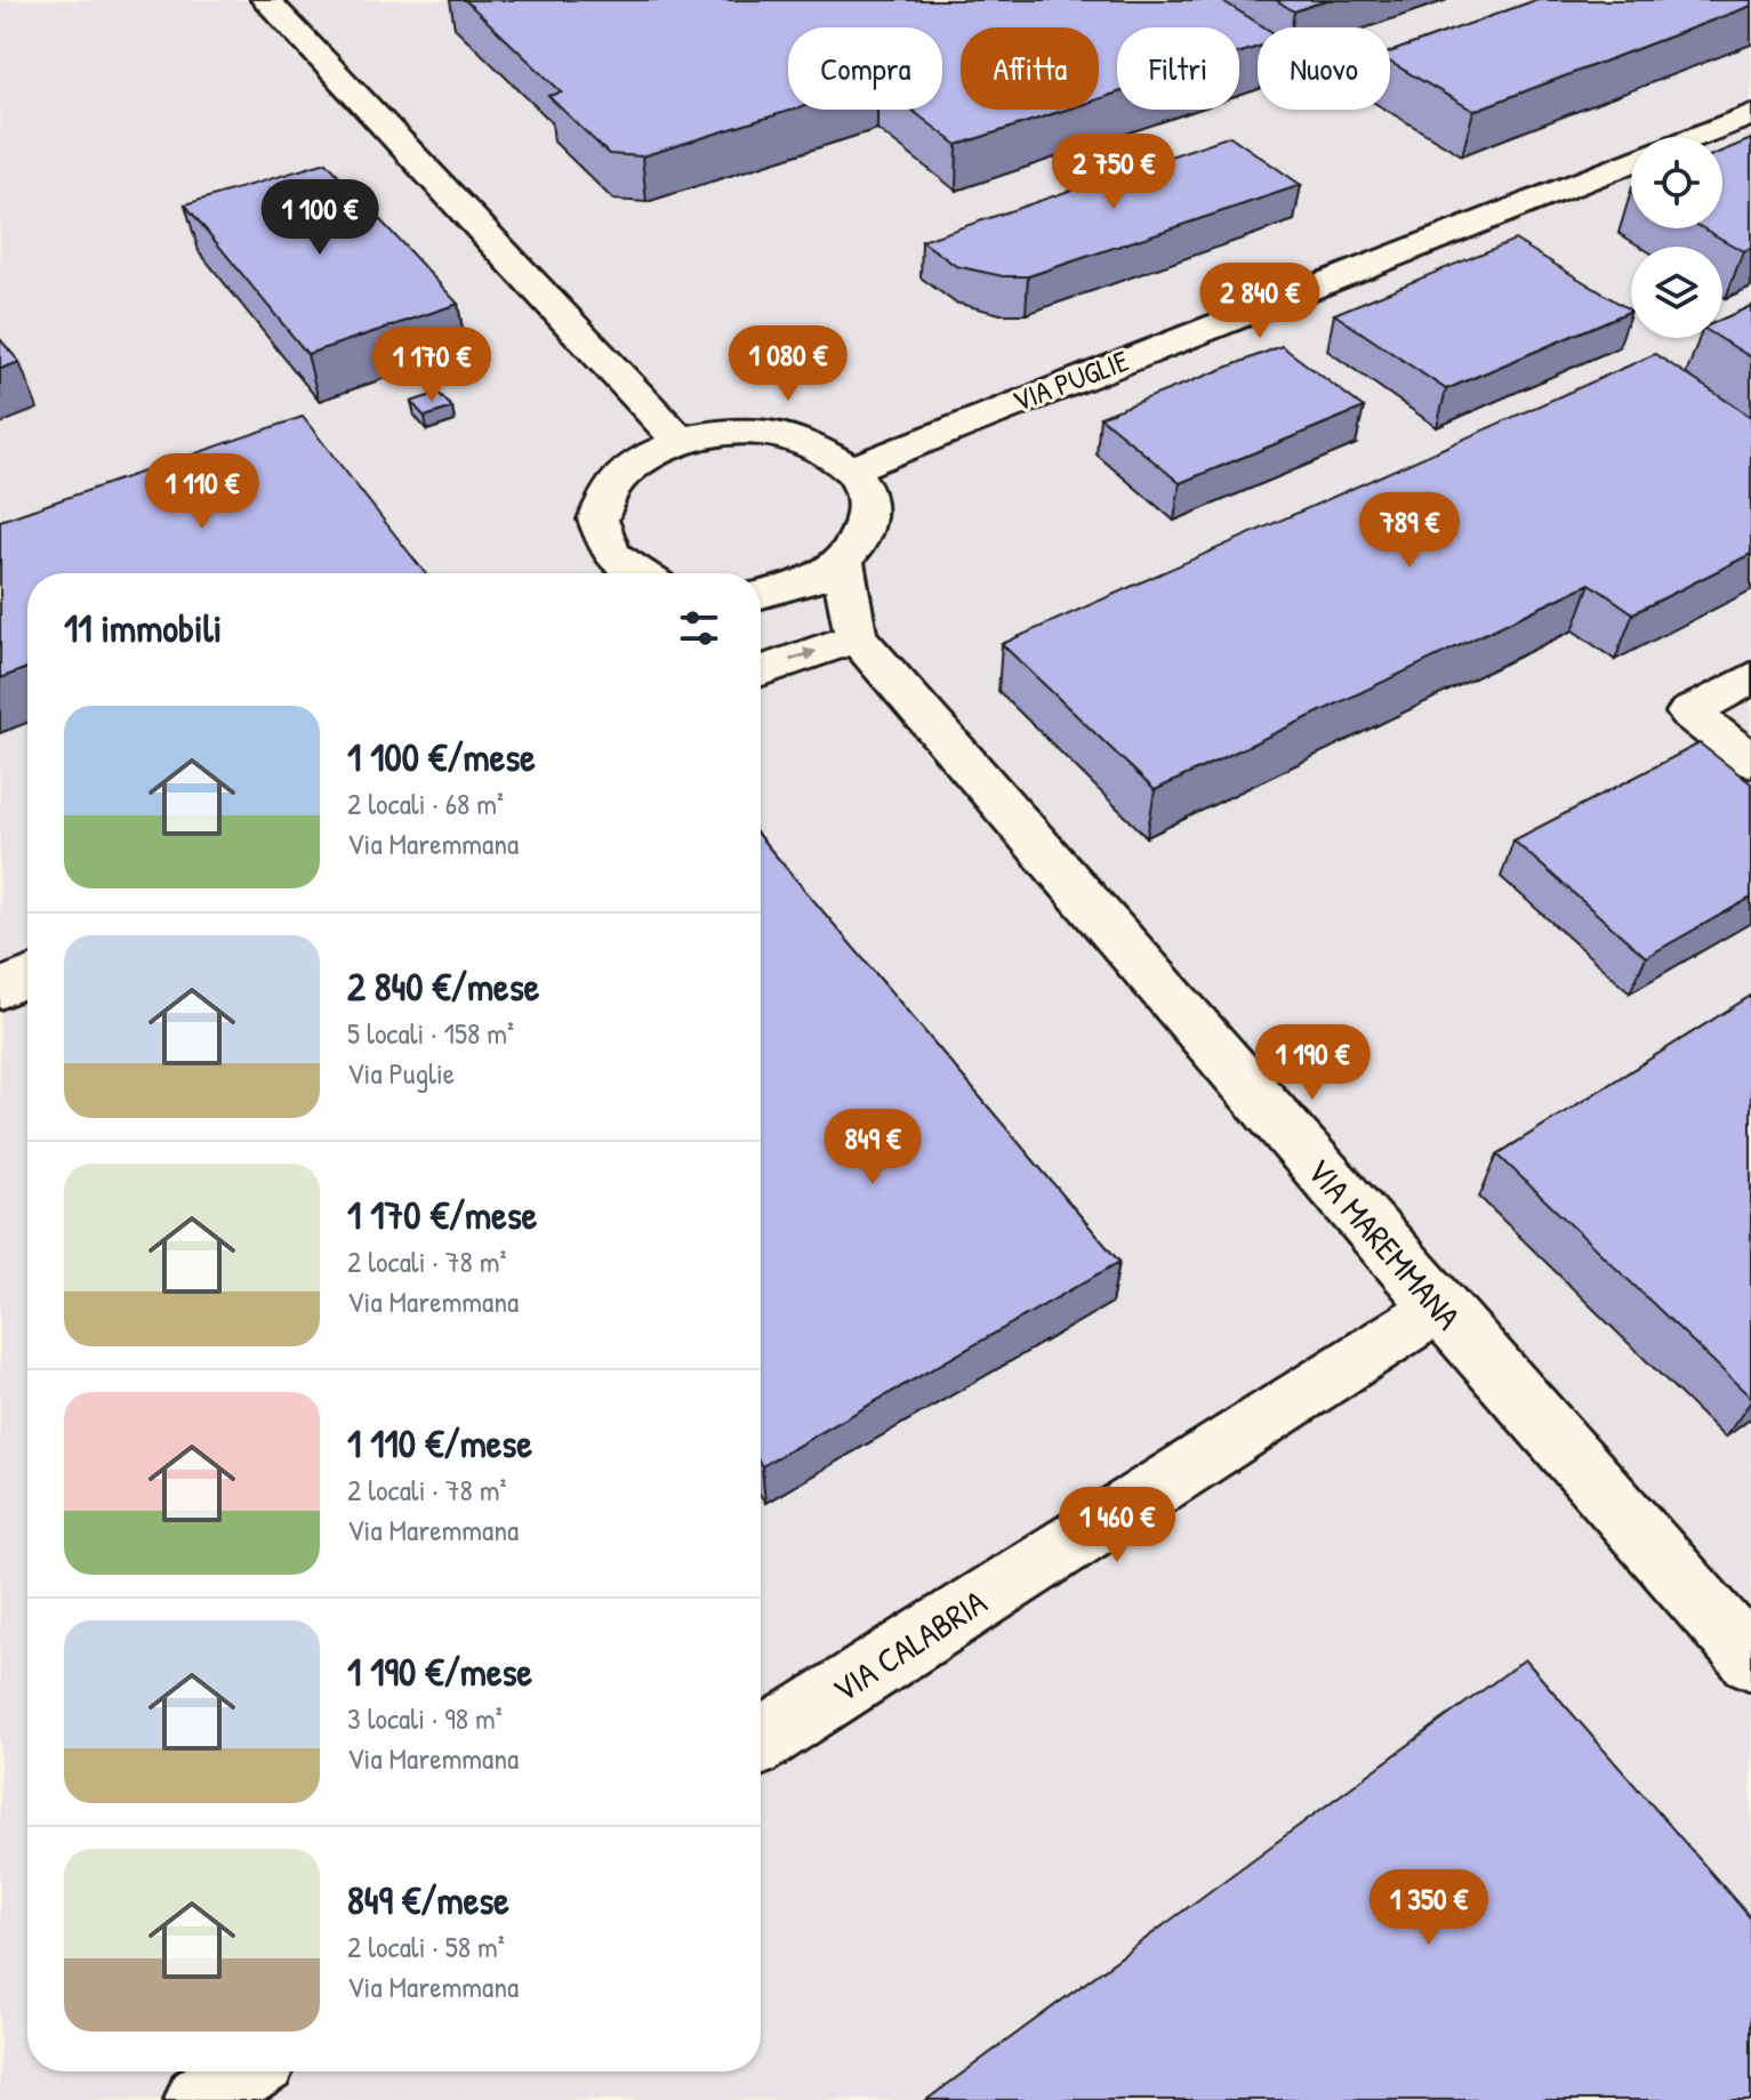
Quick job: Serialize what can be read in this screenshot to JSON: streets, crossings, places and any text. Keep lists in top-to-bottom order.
{
  "streets": {
    "street": ["VIA PUGLIE", "VIA MAREMMANA", "VIA CALABRIA"]
  },
  "crossings": [
    ["VIA MAREMMANA", "VIA CALABRIA"]
  ],
  "page": {
    "chip": [
      "Compra",
      "Affitta",
      "Filtri",
      "Nuovo"
    ],
    "price": [
      "2 750 €",
      "1 100 €",
      "2 840 €",
      "1 080 €",
      "1 170 €",
      "1 110 €",
      "789 €",
      "1 190 €",
      "849 €",
      "1 460 €",
      "1 350 €"
    ],
    "heading": "11 immobili",
    "list": [
      {
        "name": "1 100 €/mese",
        "note": "2 locali · 68 m² · Via Maremmana"
      },
      {
        "name": "2 840 €/mese",
        "note": "5 locali · 158 m² · Via Puglie"
      },
      {
        "name": "1 170 €/mese",
        "note": "2 locali · 78 m² · Via Maremmana"
      },
      {
        "name": "1 110 €/mese",
        "note": "2 locali · 78 m² · Via Maremmana"
      },
      {
        "name": "1 190 €/mese",
        "note": "3 locali · 98 m² · Via Maremmana"
      },
      {
        "name": "849 €/mese",
        "note": "2 locali · 58 m² · Via Maremmana"
      }
    ]
  }
}
